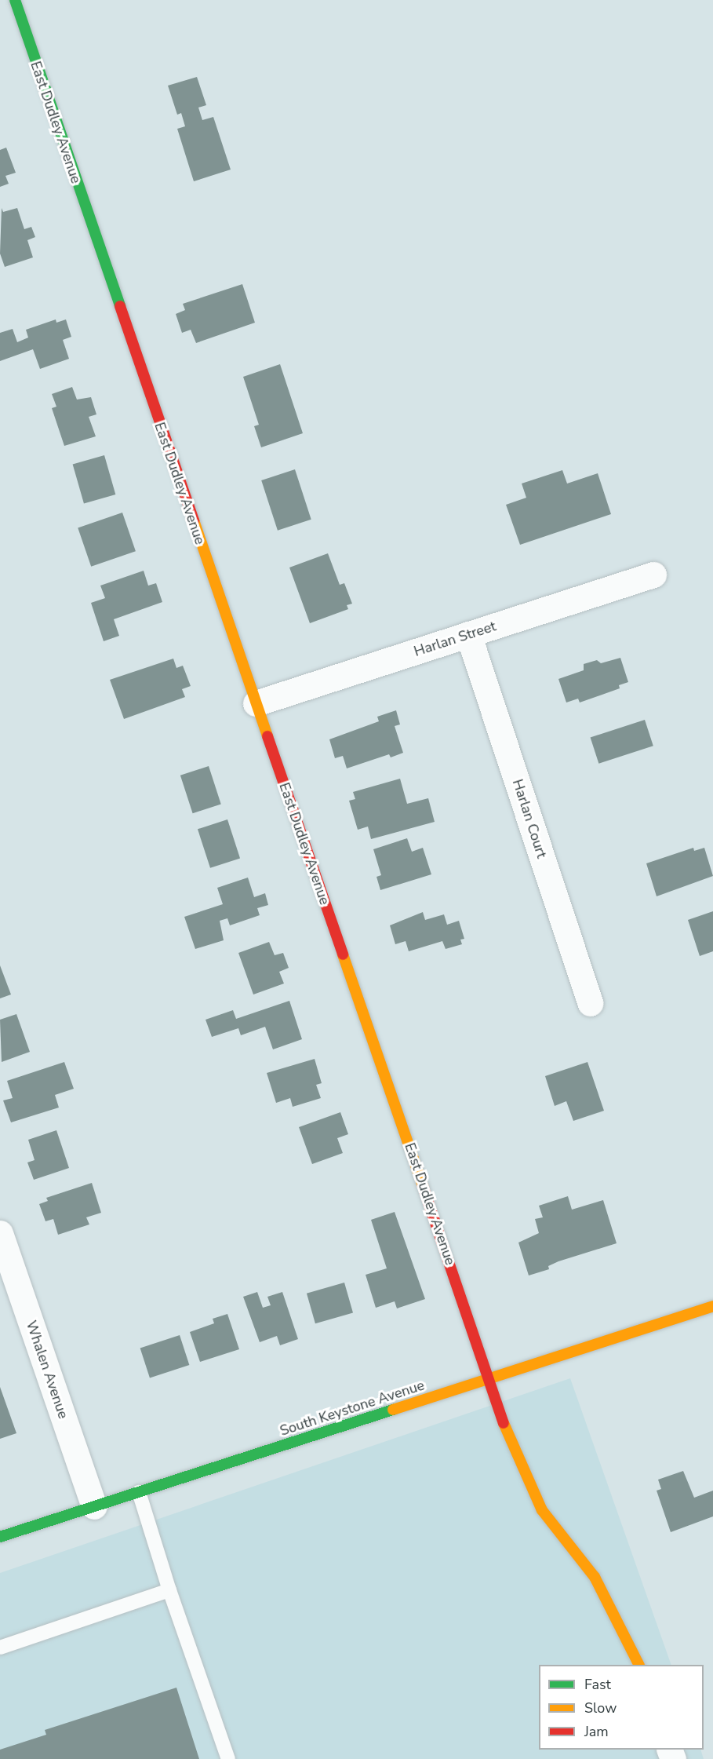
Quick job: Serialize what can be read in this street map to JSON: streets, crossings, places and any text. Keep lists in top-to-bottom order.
{
  "streets": {
    "street": [
      "East Dudley Avenue",
      "Harlan Street",
      "Harlan Court",
      "Whalen Avenue",
      "South Keystone Avenue"
    ]
  },
  "crossings": [
    ["East Dudley Avenue", "Harlan Street"],
    ["East Dudley Avenue", "South Keystone Avenue"],
    ["Harlan Street", "Harlan Court"],
    ["Whalen Avenue", "South Keystone Avenue"]
  ],
  "legend": ["Fast", "Slow", "Jam"]
}
